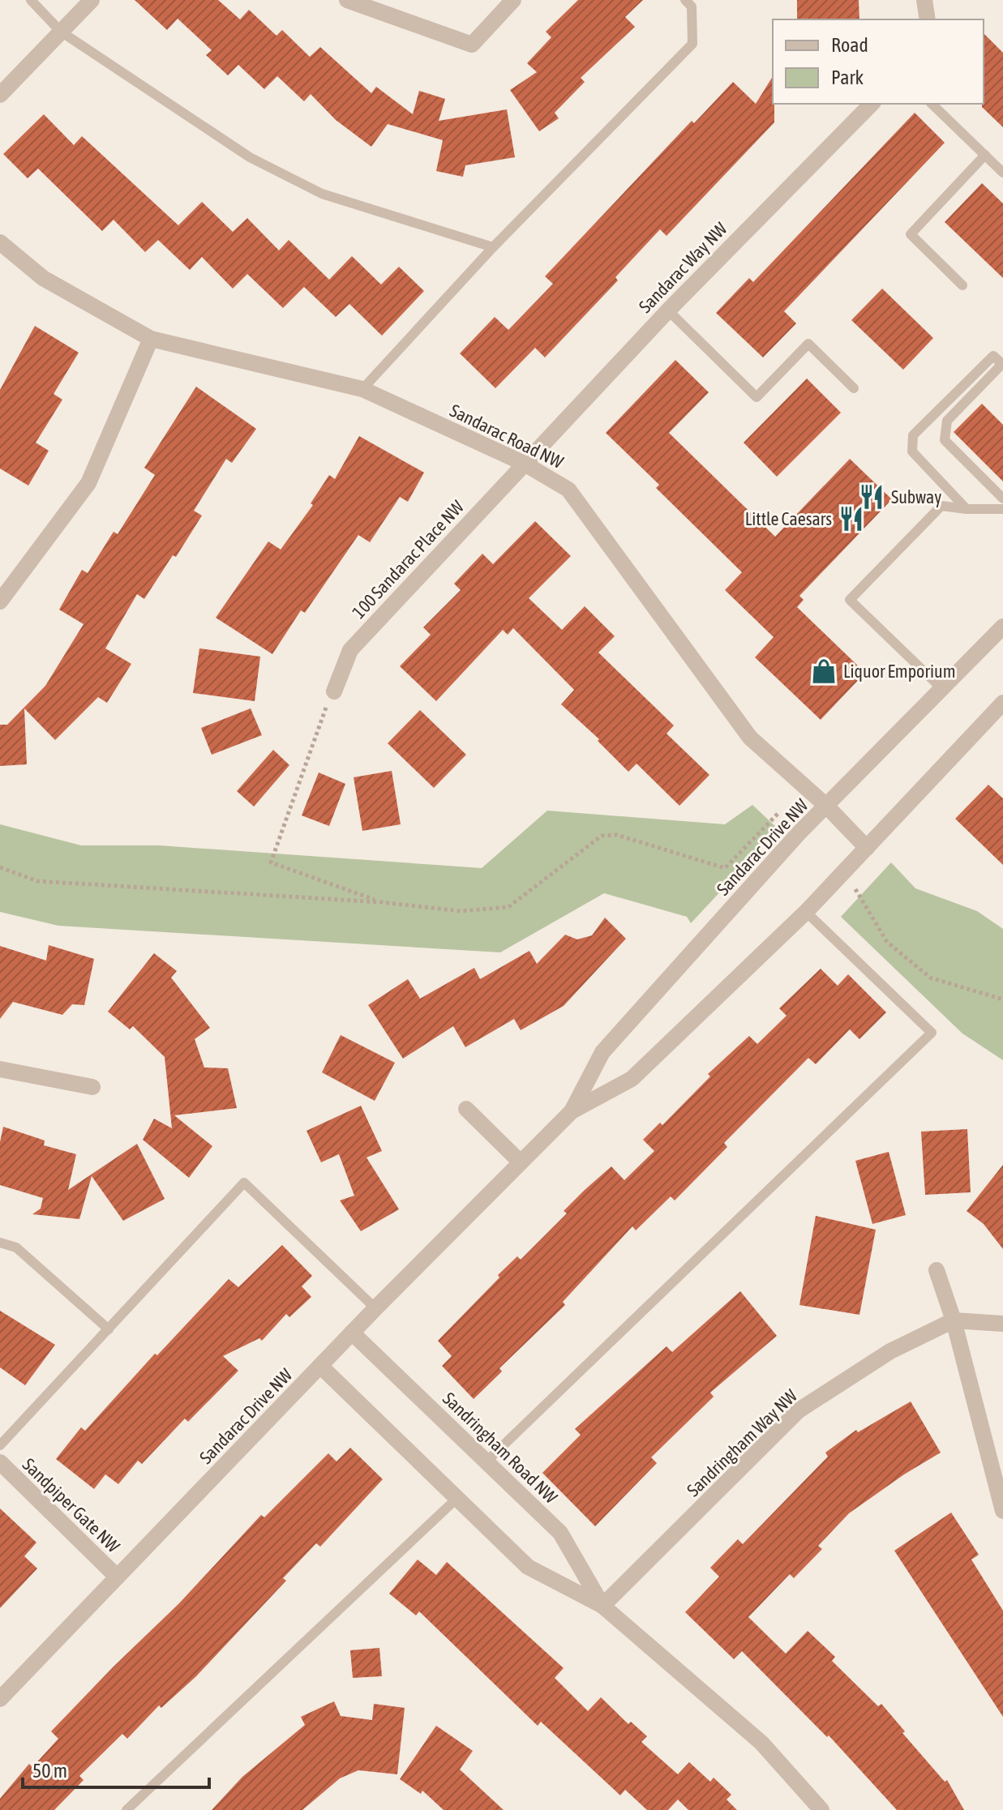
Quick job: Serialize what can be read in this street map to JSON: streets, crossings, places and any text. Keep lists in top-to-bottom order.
{
  "streets": {
    "street": [
      "Sandarac Way NW",
      "Sandarac Road NW",
      "100 Sandarac Place NW",
      "Sandarac Drive NW",
      "Sandringham Way NW",
      "Sandringham Road NW",
      "Sandpiper Gate NW"
    ]
  },
  "crossings": [
    ["Sandarac Way NW", "Sandarac Road NW"],
    ["Sandarac Way NW", "100 Sandarac Place NW"],
    ["Sandarac Road NW", "100 Sandarac Place NW"],
    ["Sandarac Road NW", "Sandarac Drive NW"],
    ["Sandarac Drive NW", "Sandringham Road NW"],
    ["Sandarac Drive NW", "Sandpiper Gate NW"],
    ["Sandringham Way NW", "Sandringham Road NW"]
  ],
  "places": {
    "restaurant": ["Subway", "Little Caesars"],
    "shop": ["Liquor Emporium"]
  },
  "legend": ["Road", "Park"],
  "scale_bar": "50 m"
}
